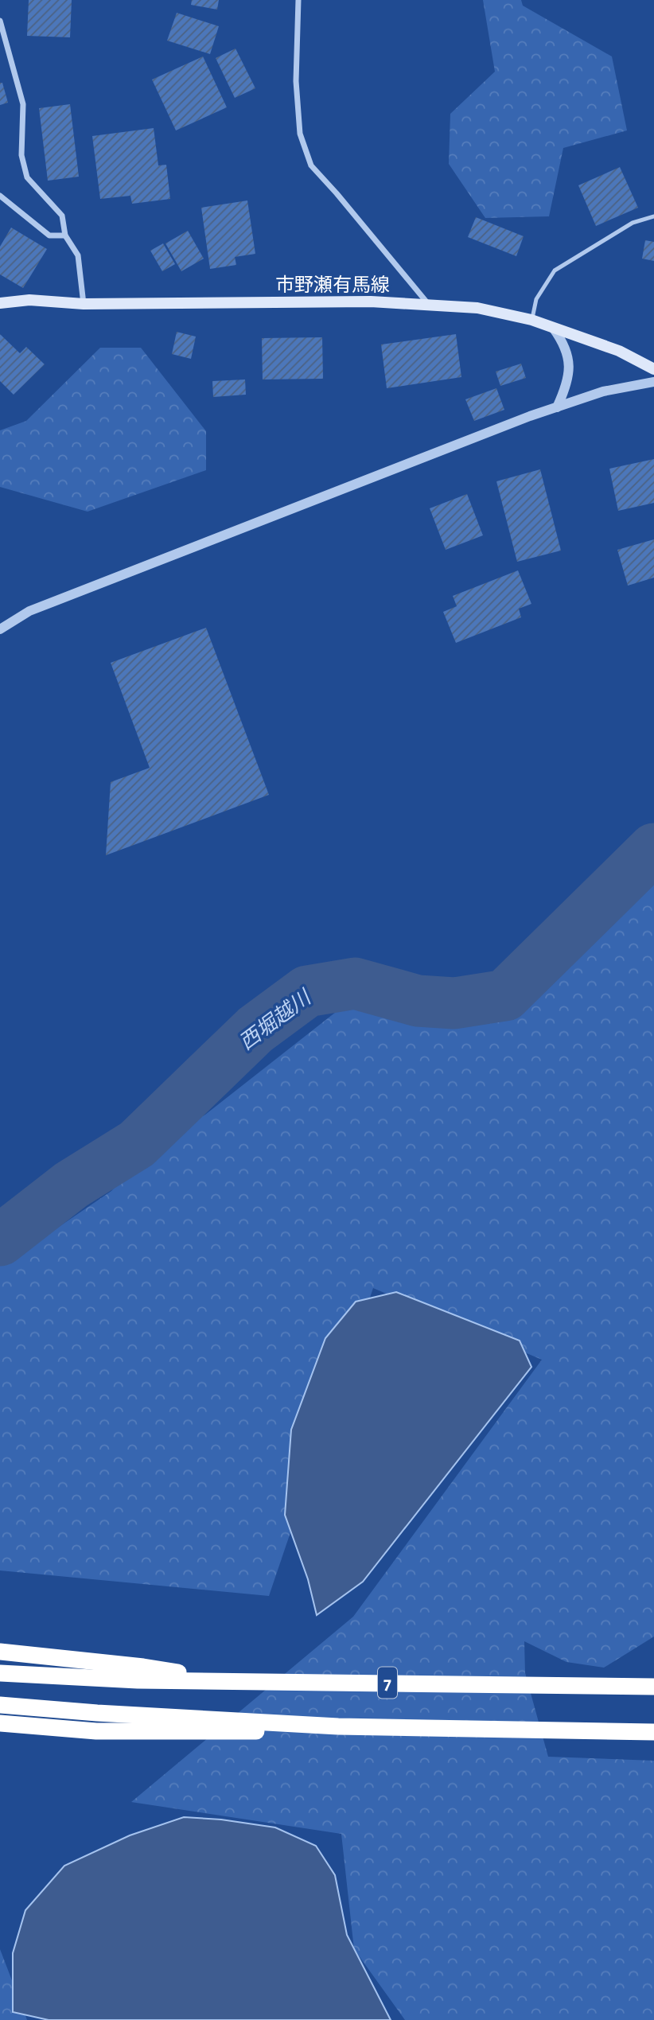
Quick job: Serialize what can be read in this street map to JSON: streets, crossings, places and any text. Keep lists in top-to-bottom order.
{
  "streets": {
    "highway": ["7"],
    "main road": ["市野瀬有馬線"]
  },
  "water": ["西堀越川"]
}
